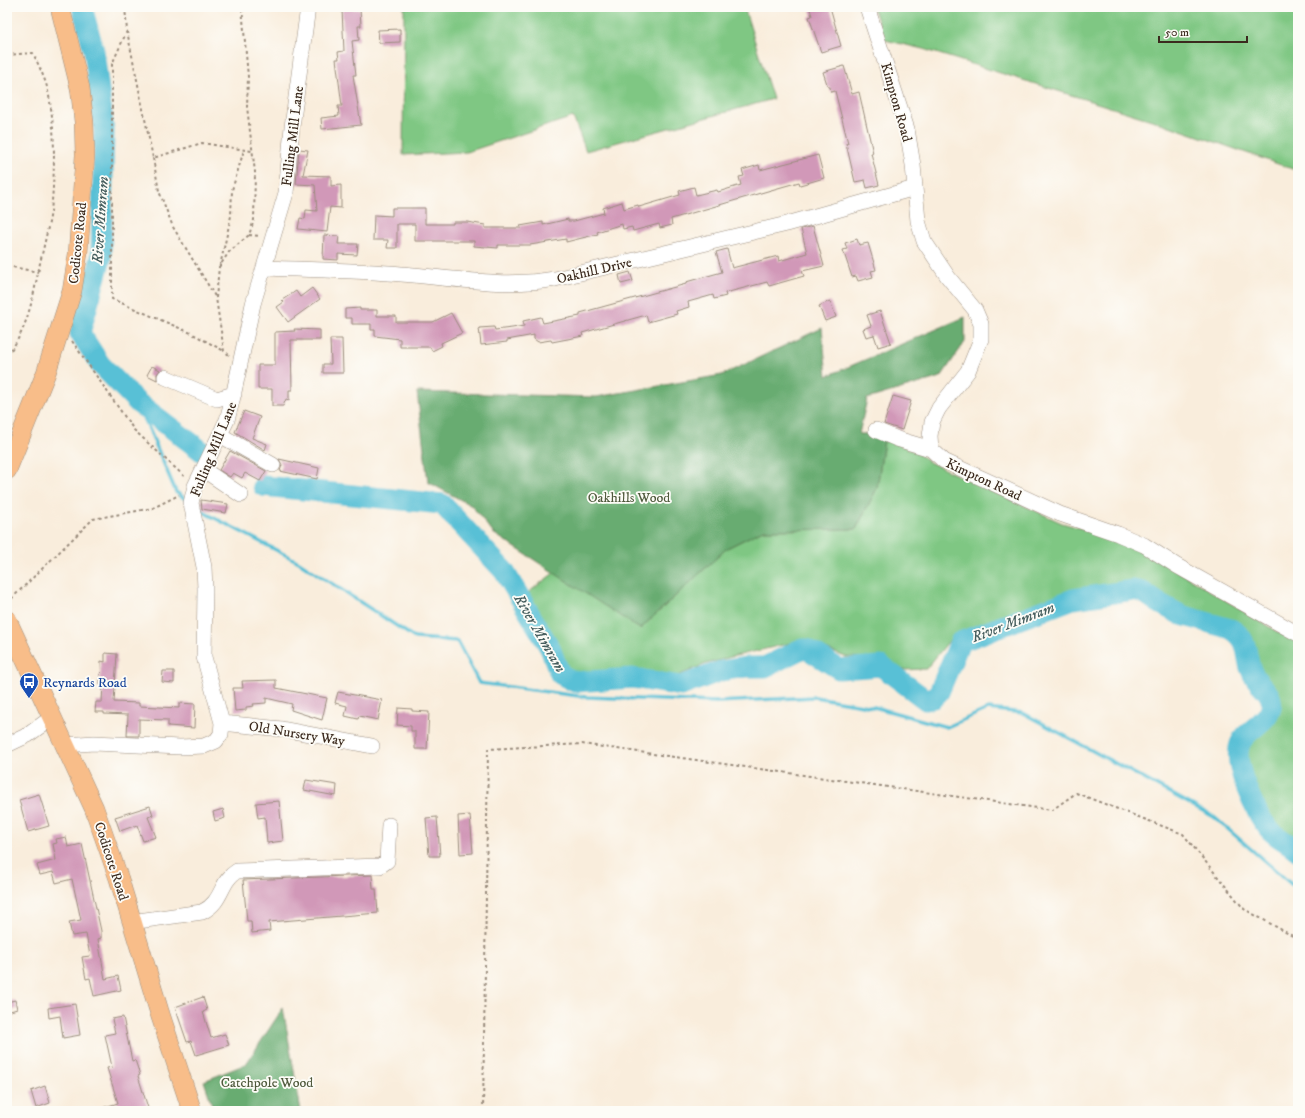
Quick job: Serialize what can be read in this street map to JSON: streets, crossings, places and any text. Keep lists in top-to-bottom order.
{
  "streets": {
    "main road": ["Codicote Road"],
    "street": [
      "Kimpton Road",
      "Fulling Mill Lane",
      "Oakhill Drive",
      "Old Nursery Way"
    ]
  },
  "crossings": [
    ["Kimpton Road", "Oakhill Drive"],
    ["Fulling Mill Lane", "Oakhill Drive"],
    ["Fulling Mill Lane", "Old Nursery Way"]
  ],
  "water": ["River Mimram"],
  "parks": ["Oakhills Wood", "Catchpole Wood"],
  "places": {
    "bus stop": ["Reynards Road"]
  },
  "scale_bar": "50 m"
}
